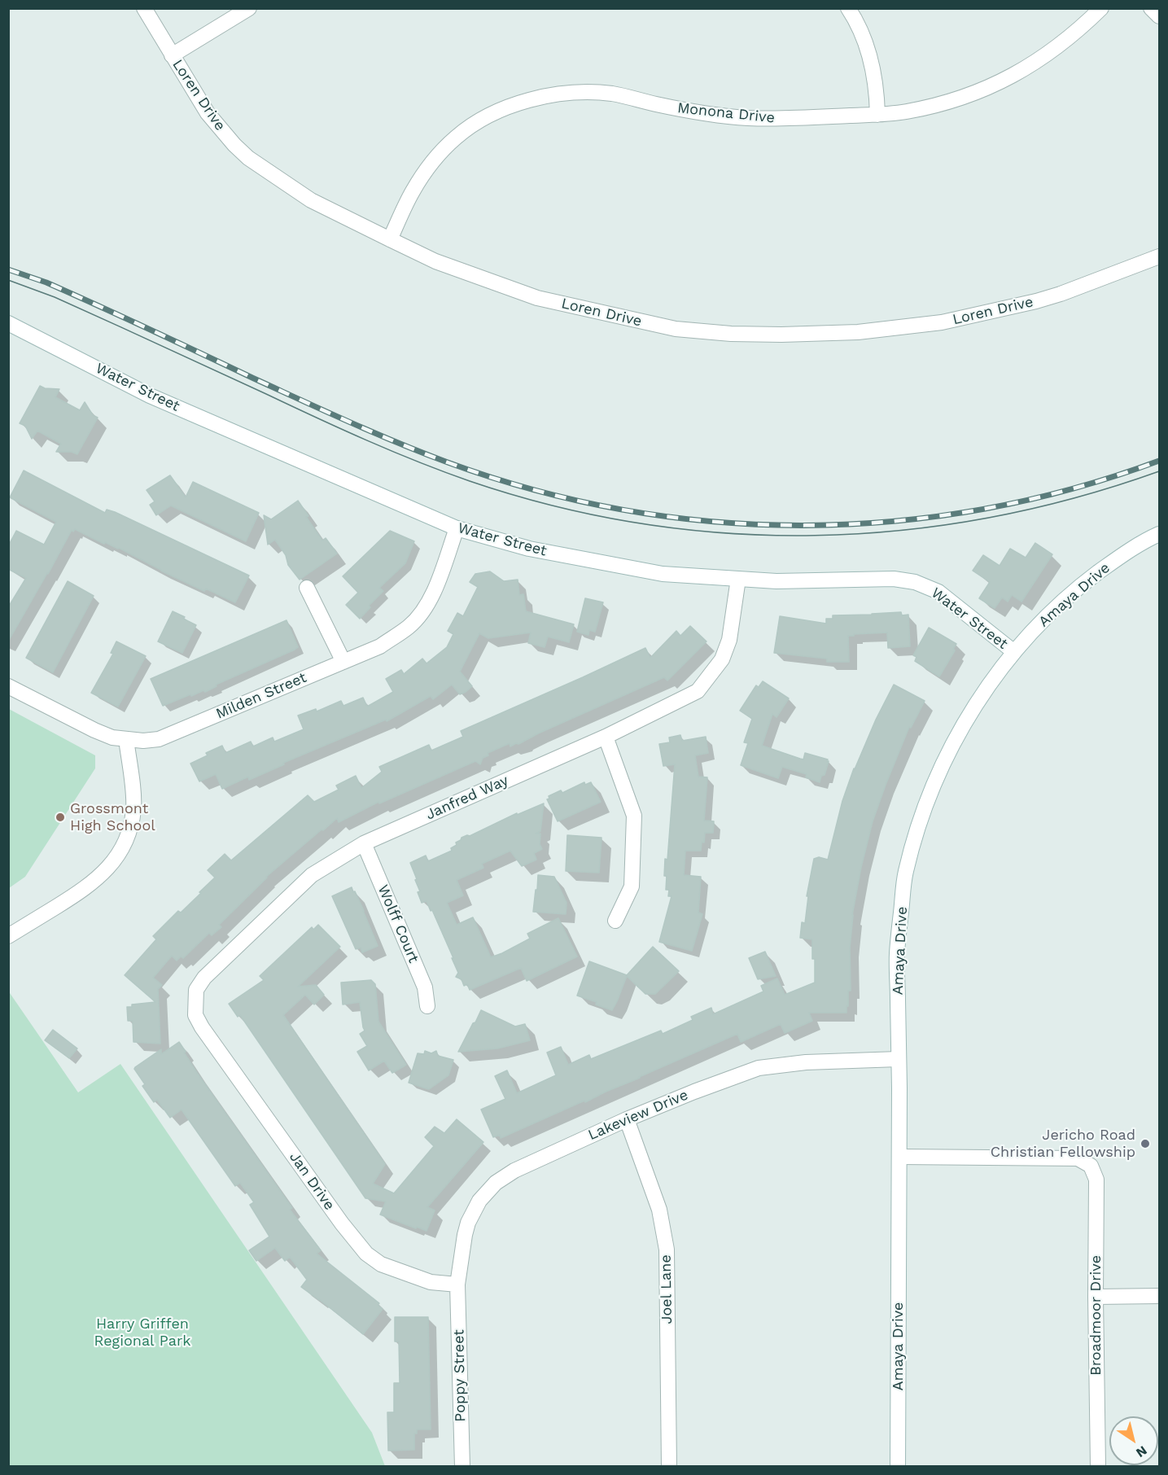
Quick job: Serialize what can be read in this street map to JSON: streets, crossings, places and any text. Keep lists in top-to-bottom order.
{
  "streets": {
    "street": [
      "Loren Drive",
      "Monona Drive",
      "Water Street",
      "Amaya Drive",
      "Milden Street",
      "Janfred Way",
      "Wolff Court",
      "Lakeview Drive",
      "Jan Drive",
      "Joel Lane",
      "Broadmoor Drive",
      "Poppy Street"
    ]
  },
  "crossings": [
    ["Loren Drive", "Monona Drive"],
    ["Water Street", "Amaya Drive"],
    ["Water Street", "Milden Street"],
    ["Water Street", "Janfred Way"],
    ["Amaya Drive", "Lakeview Drive"],
    ["Amaya Drive", "Broadmoor Drive"],
    ["Janfred Way", "Wolff Court"],
    ["Janfred Way", "Jan Drive"],
    ["Lakeview Drive", "Jan Drive"],
    ["Lakeview Drive", "Joel Lane"],
    ["Lakeview Drive", "Poppy Street"],
    ["Jan Drive", "Poppy Street"]
  ],
  "parks": ["Harry Griffen Regional Park"],
  "places": ["Grossmont High School", "Jericho Road Christian Fellowship"],
  "north": "bottom right"
}
